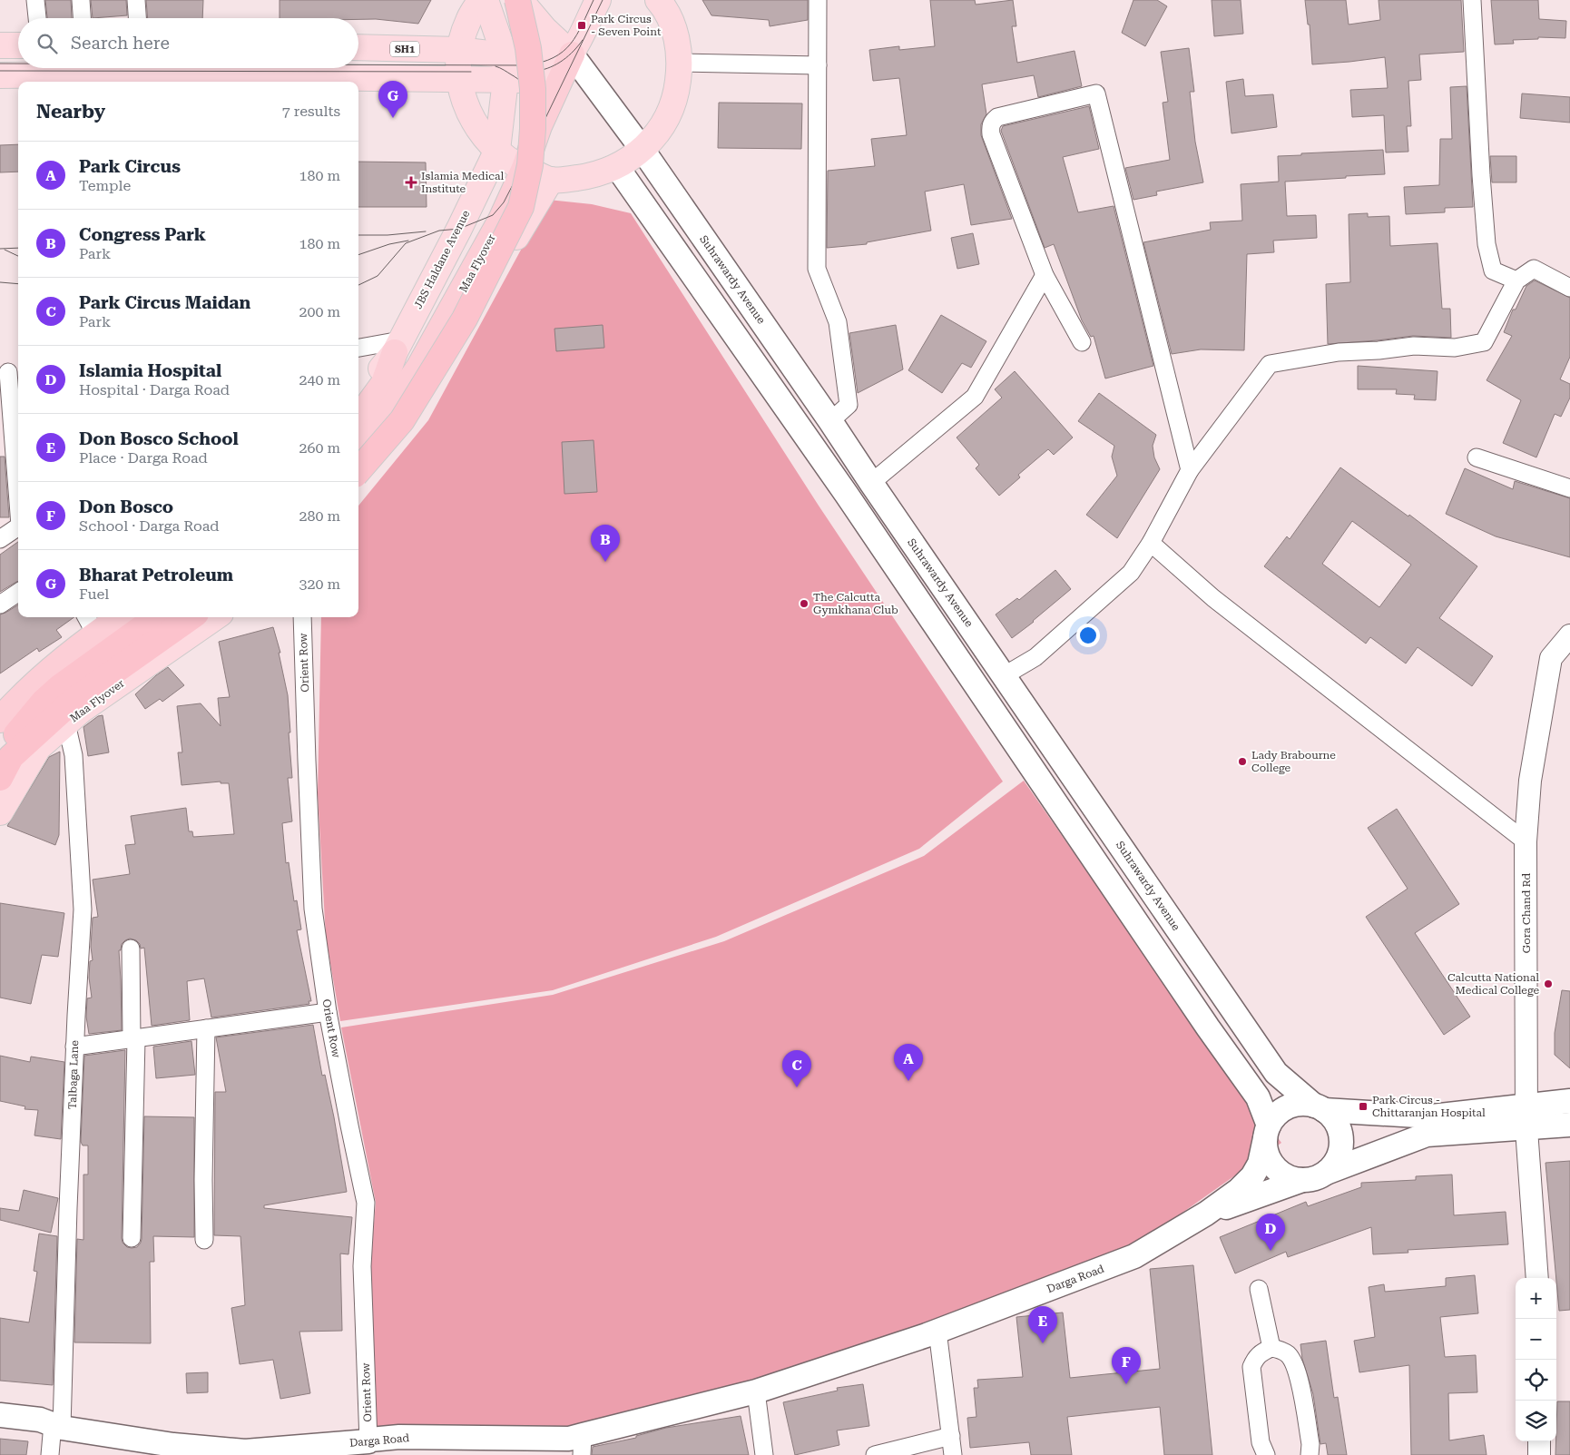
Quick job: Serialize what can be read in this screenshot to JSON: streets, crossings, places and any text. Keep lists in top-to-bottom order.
{
  "streets": {
    "highway": ["Maa Flyover"],
    "main road": [
      "SH1",
      "JBS Haldane Avenue",
      "Suhrawardy Avenue",
      "Darga Road"
    ],
    "street": ["Orient Row", "Gora Chand Rd", "Talbaga Lane"]
  },
  "crossings": [
    ["Maa Flyover", "Suhrawardy Avenue"],
    ["Maa Flyover", "Talbaga Lane"],
    ["Suhrawardy Avenue", "Darga Road"],
    ["Orient Row", "Darga Road"],
    ["Talbaga Lane", "Darga Road"]
  ],
  "places": {
    "transit": ["Park Circus - Seven Point", "Park Circus - Chittaranjan Hospital"],
    "health": ["Islamia Medical Institute"],
    "other": ["The Calcutta Gymkhana Club", "Lady Brabourne College", "Calcutta National Medical College"]
  },
  "page": {
    "search": "Search here",
    "pins": [
      "G",
      "B",
      "A",
      "C",
      "D",
      "E",
      "F"
    ],
    "heading": ["Nearby", "7 results"],
    "list": [
      {
        "mark": "A",
        "name": "Park Circus",
        "note": "Temple",
        "value": "180 m"
      },
      {
        "mark": "B",
        "name": "Congress Park",
        "note": "Park",
        "value": "180 m"
      },
      {
        "mark": "C",
        "name": "Park Circus Maidan",
        "note": "Park",
        "value": "200 m"
      },
      {
        "mark": "D",
        "name": "Islamia Hospital",
        "note": "Hospital · Darga Road",
        "value": "240 m"
      },
      {
        "mark": "E",
        "name": "Don Bosco School",
        "note": "Place · Darga Road",
        "value": "260 m"
      },
      {
        "mark": "F",
        "name": "Don Bosco",
        "note": "School · Darga Road",
        "value": "280 m"
      },
      {
        "mark": "G",
        "name": "Bharat Petroleum",
        "note": "Fuel",
        "value": "320 m"
      }
    ],
    "map_buttons": ["+", "−"]
  }
}
